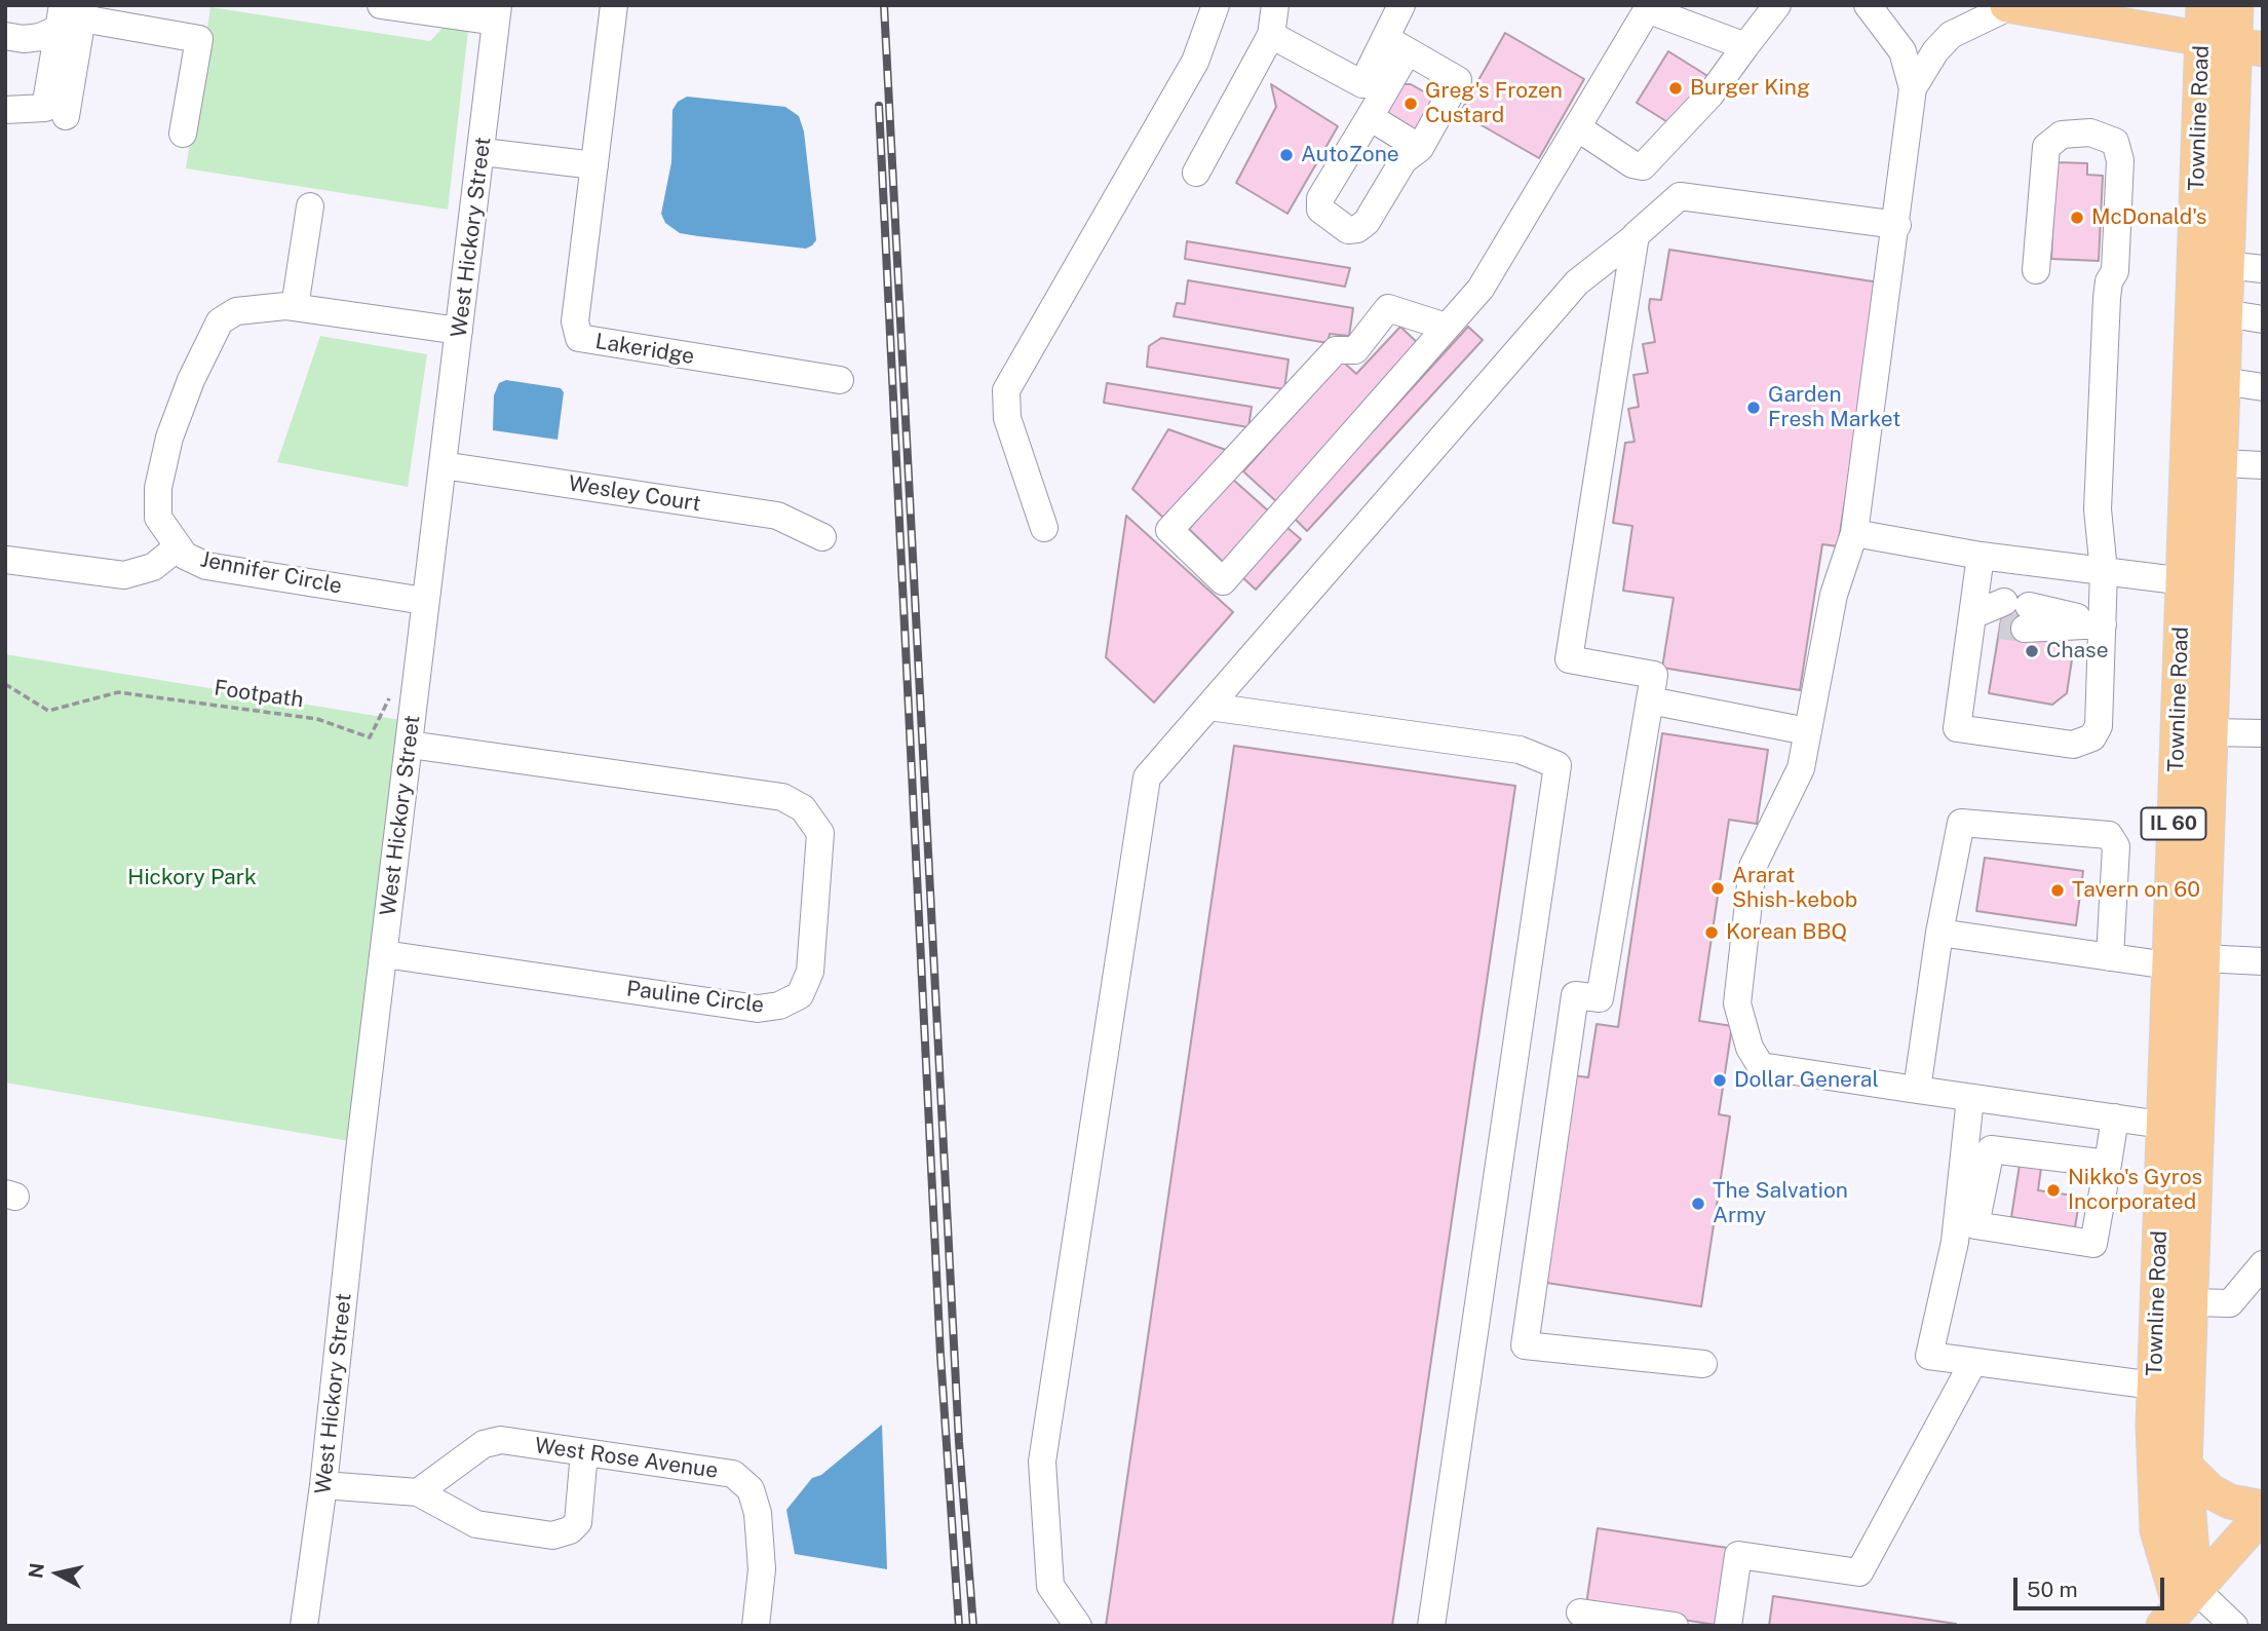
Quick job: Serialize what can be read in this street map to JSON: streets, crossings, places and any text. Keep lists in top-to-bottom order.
{
  "streets": {
    "main road": ["Townline Road", "IL 60"],
    "street": [
      "West Hickory Street",
      "Lakeridge",
      "Wesley Court",
      "Jennifer Circle",
      "Pauline Circle",
      "West Rose Avenue"
    ],
    "path": ["Footpath"]
  },
  "crossings": [
    ["West Hickory Street", "Wesley Court"],
    ["West Hickory Street", "Jennifer Circle"],
    ["West Hickory Street", "Pauline Circle"]
  ],
  "parks": ["Hickory Park"],
  "places": [
    "Burger King",
    "Greg's Frozen Custard",
    "AutoZone",
    "McDonald's",
    "Garden Fresh Market",
    "Chase",
    "Ararat Shish-kebob",
    "Tavern on 60",
    "Korean BBQ",
    "Dollar General",
    "Nikko's Gyros Incorporated",
    "The Salvation Army"
  ],
  "scale_bar": "50 m",
  "north": "left"
}
